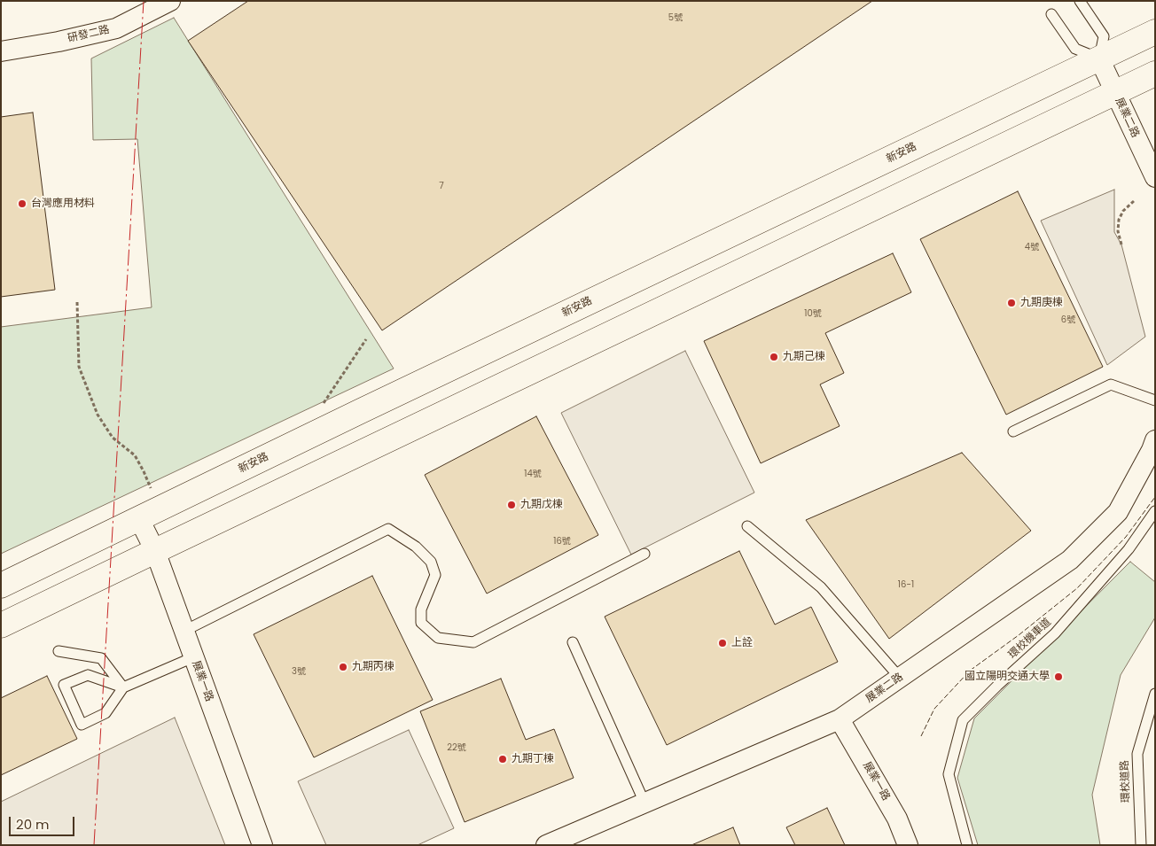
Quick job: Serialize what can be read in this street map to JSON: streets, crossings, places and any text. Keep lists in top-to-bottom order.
{
  "streets": {
    "street": [
      "研發二路",
      "展業二路",
      "新安路",
      "展業一路"
    ],
    "lane": ["環校機車道", "環校道路"]
  },
  "crossings": [
    ["展業二路", "新安路"],
    ["展業二路", "展業一路"],
    ["新安路", "展業一路"]
  ],
  "places": [
    "台灣應用材料",
    "九期庚棟",
    "九期己棟",
    "九期戊棟",
    "上詮",
    "九期丙棟",
    "國立陽明交通大學",
    "九期丁棟"
  ],
  "house_numbers": [
    "5號",
    "7",
    "4號",
    "10號",
    "6號",
    "14號",
    "16號",
    "16-1",
    "3號",
    "22號"
  ],
  "scale_bar": "20 m"
}
